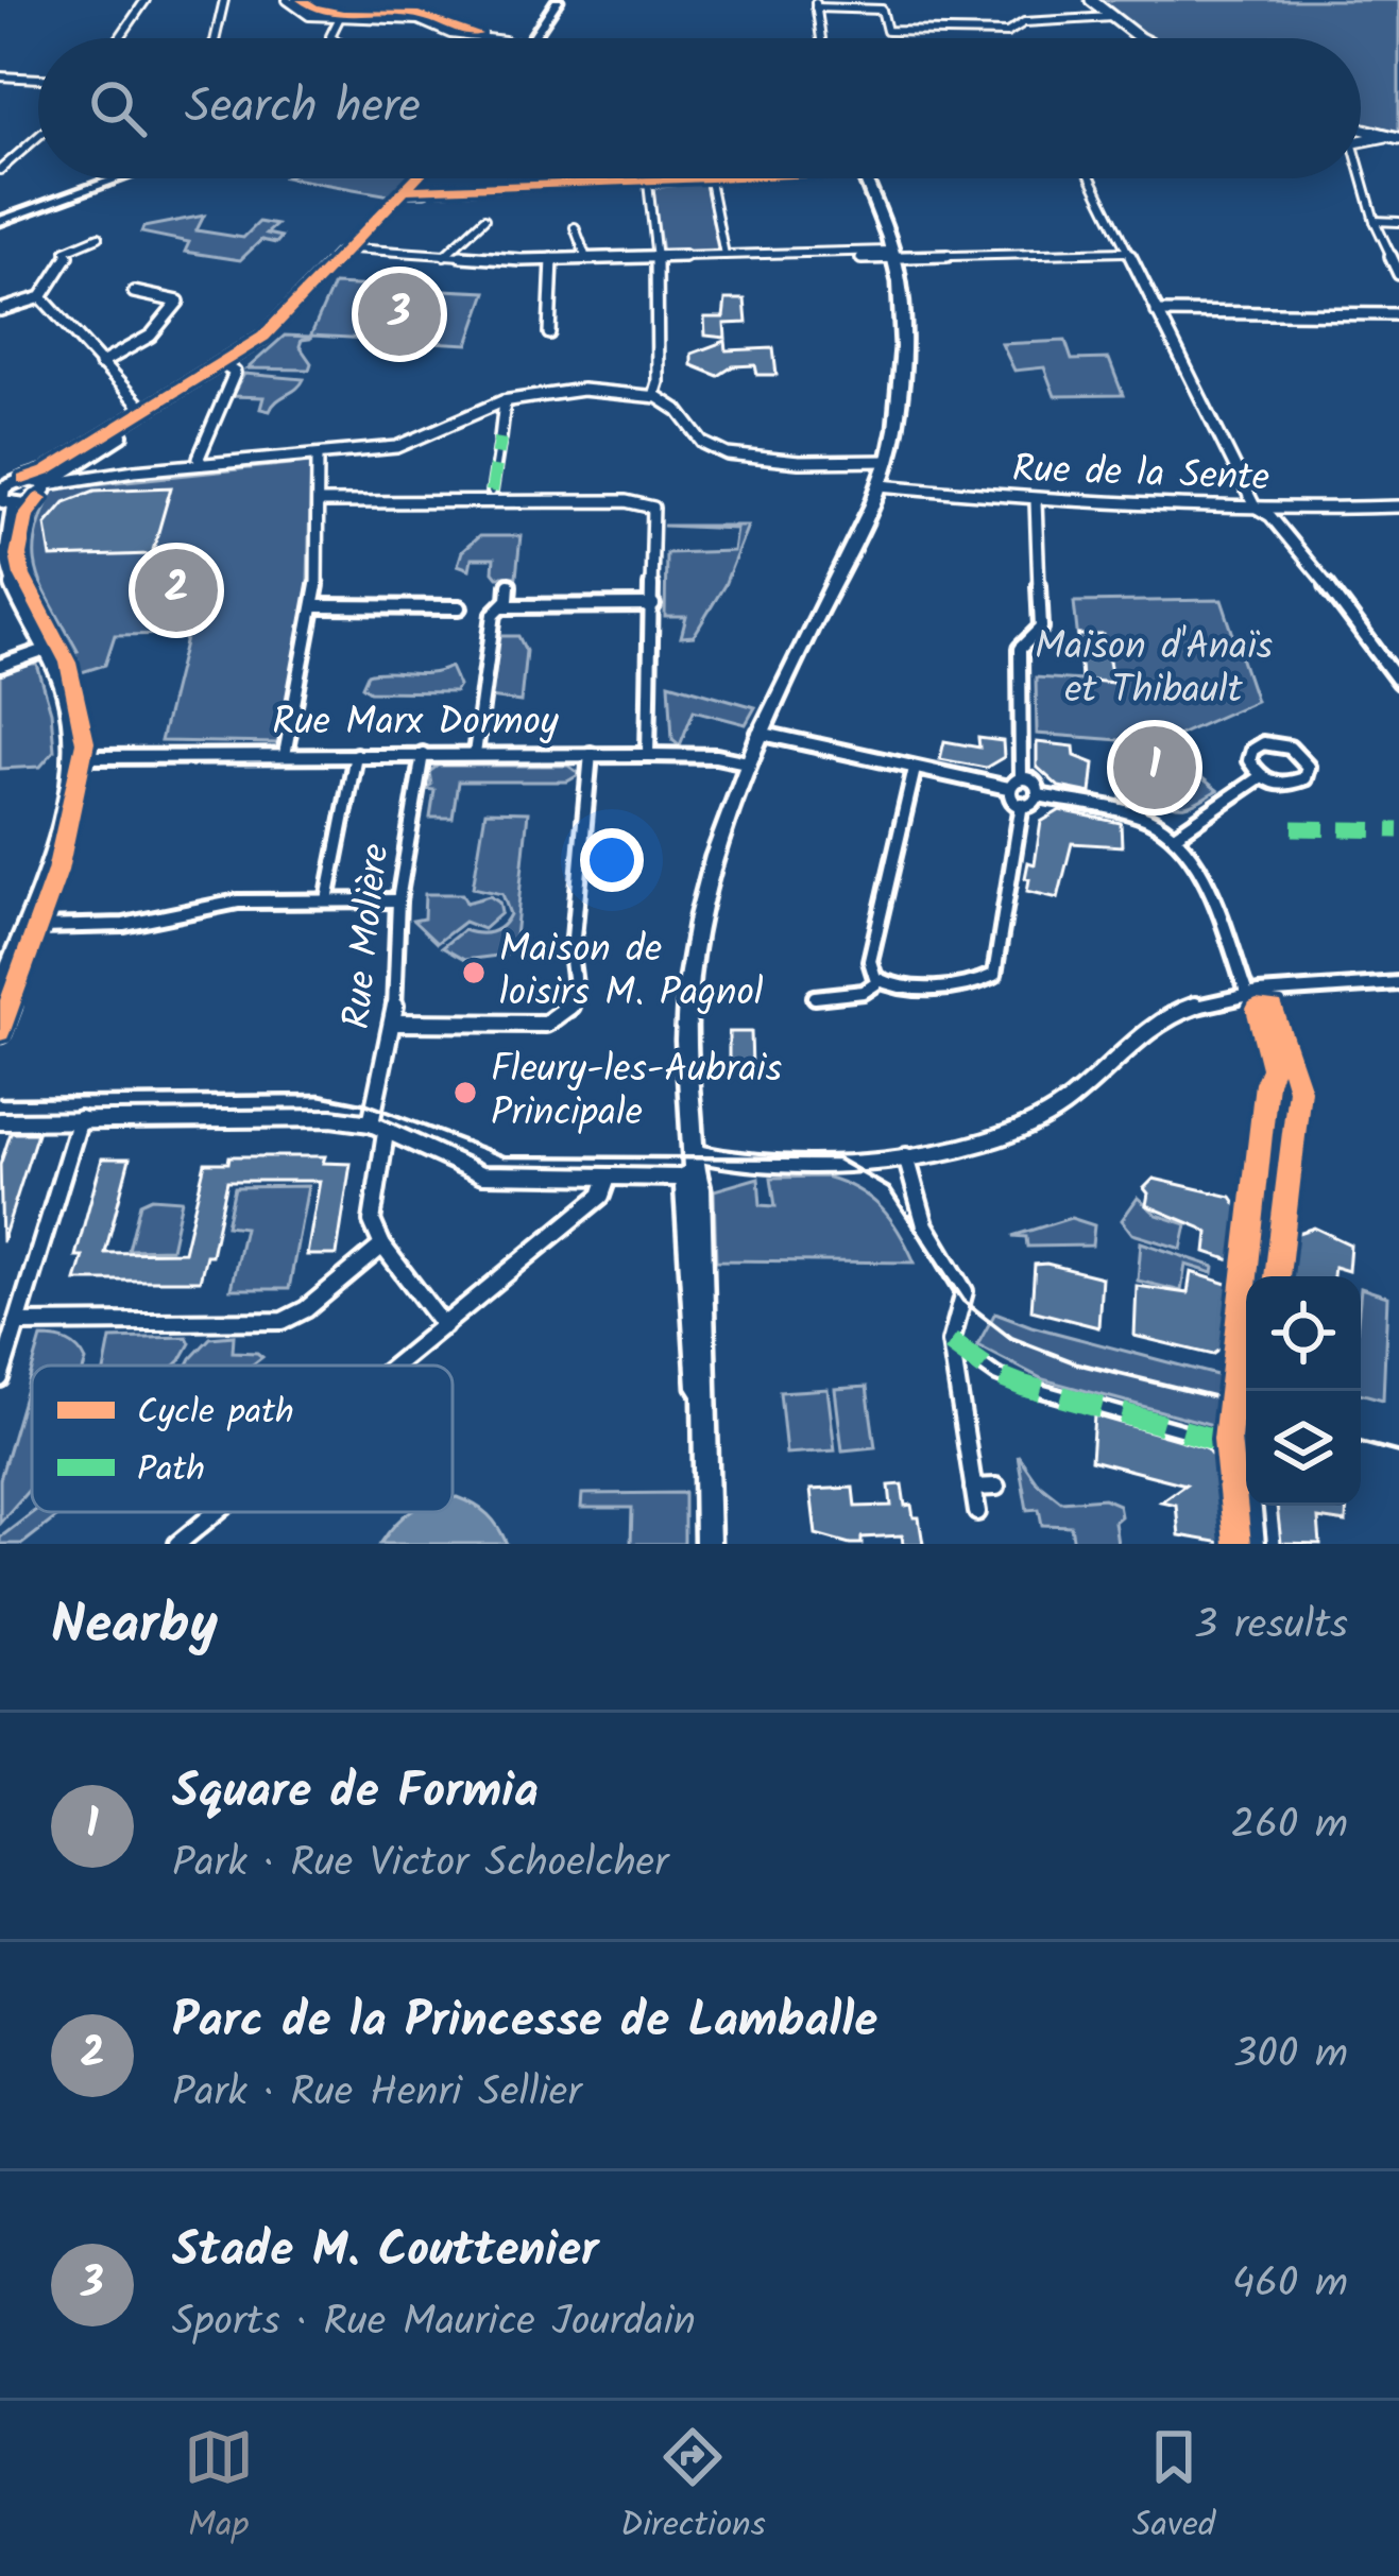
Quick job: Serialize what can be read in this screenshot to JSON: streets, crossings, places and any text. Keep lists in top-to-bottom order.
{
  "streets": {
    "street": ["Rue de la Sente", "Rue Marx Dormoy", "Rue Molière"]
  },
  "crossings": [
    ["Rue Marx Dormoy", "Rue Molière"]
  ],
  "parks": ["Maison d'Anaïs et Thibault"],
  "places": ["Maison de loisirs M. Pagnol", "Fleury-les-Aubrais Principale"],
  "legend": ["Cycle path", "Path"],
  "page": {
    "search": "Search here",
    "pins": ["3", "2", "1"],
    "heading": ["Nearby", "3 results"],
    "list": [
      {
        "mark": "1",
        "name": "Square de Formia",
        "note": "Park · Rue Victor Schoelcher",
        "value": "260 m"
      },
      {
        "mark": "2",
        "name": "Parc de la Princesse de Lamballe",
        "note": "Park · Rue Henri Sellier",
        "value": "300 m"
      },
      {
        "mark": "3",
        "name": "Stade M. Couttenier",
        "note": "Sports · Rue Maurice Jourdain",
        "value": "460 m"
      }
    ],
    "nav": ["Map", "Directions", "Saved"]
  }
}
